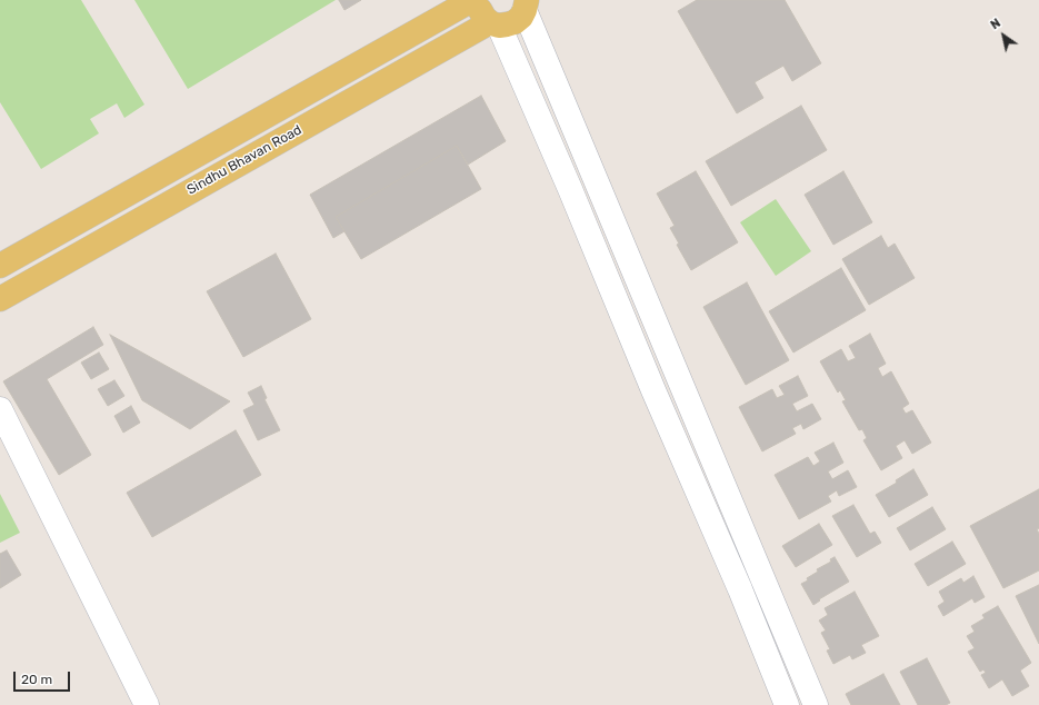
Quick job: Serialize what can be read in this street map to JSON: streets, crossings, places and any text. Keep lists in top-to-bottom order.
{
  "streets": {
    "main road": ["Sindhu Bhavan Road"]
  },
  "scale_bar": "20 m",
  "north": "top left"
}
